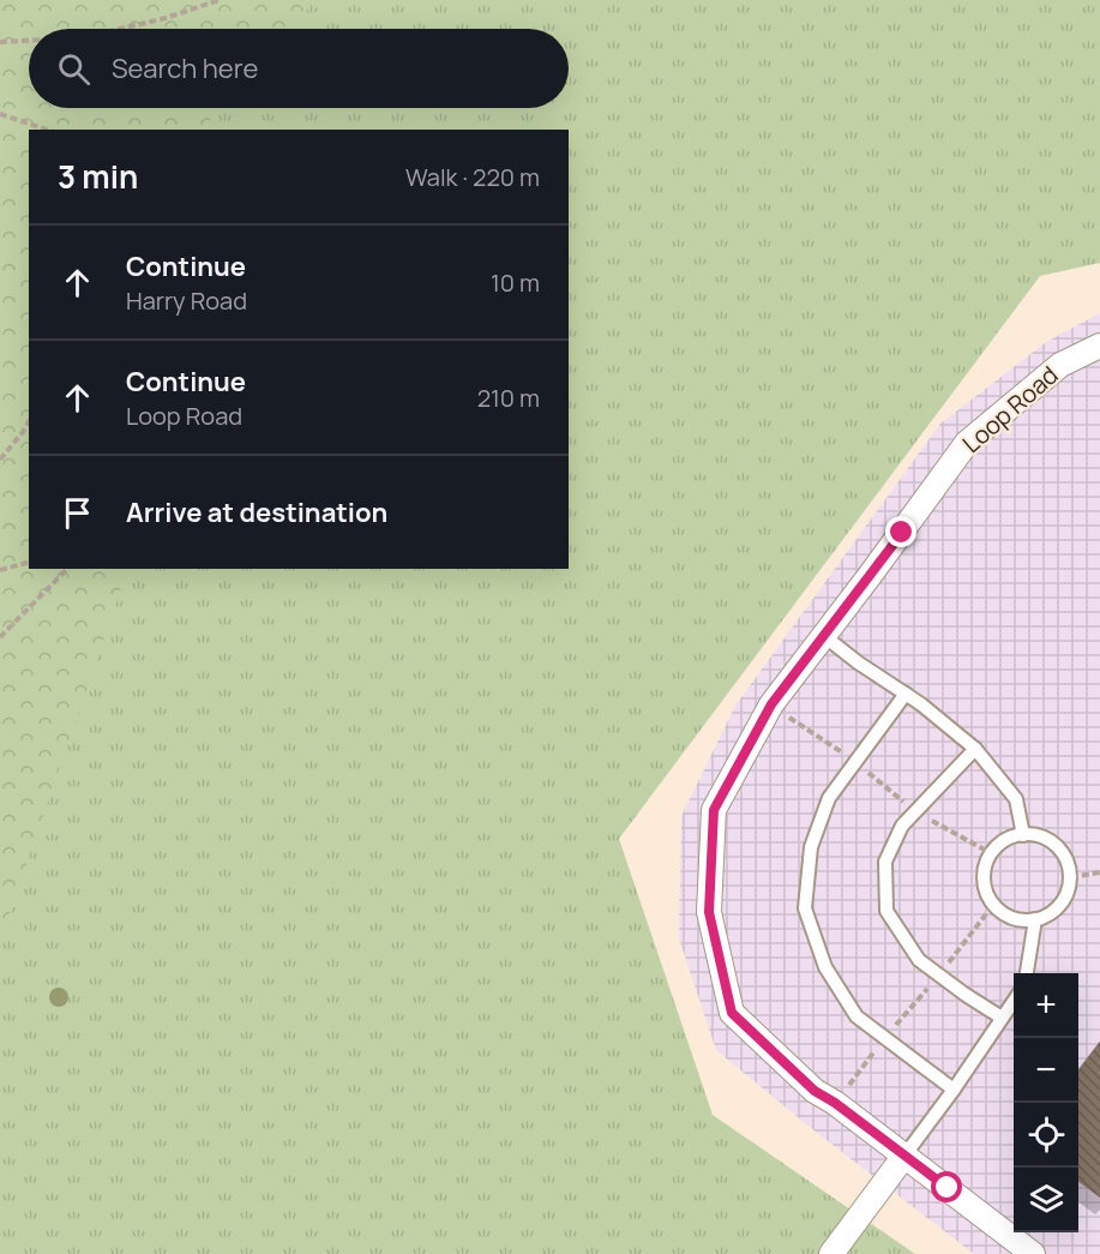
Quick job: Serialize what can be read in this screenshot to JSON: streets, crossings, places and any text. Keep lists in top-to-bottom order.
{
  "streets": {
    "street": ["Loop Road"]
  },
  "page": {
    "search": "Search here",
    "heading": ["3 min", "Walk · 220 m"],
    "list": [
      ["Continue", "Harry Road", "10 m"],
      ["Continue", "Loop Road", "210 m"],
      "Arrive at destination"
    ],
    "map_buttons": ["+", "−"]
  }
}
